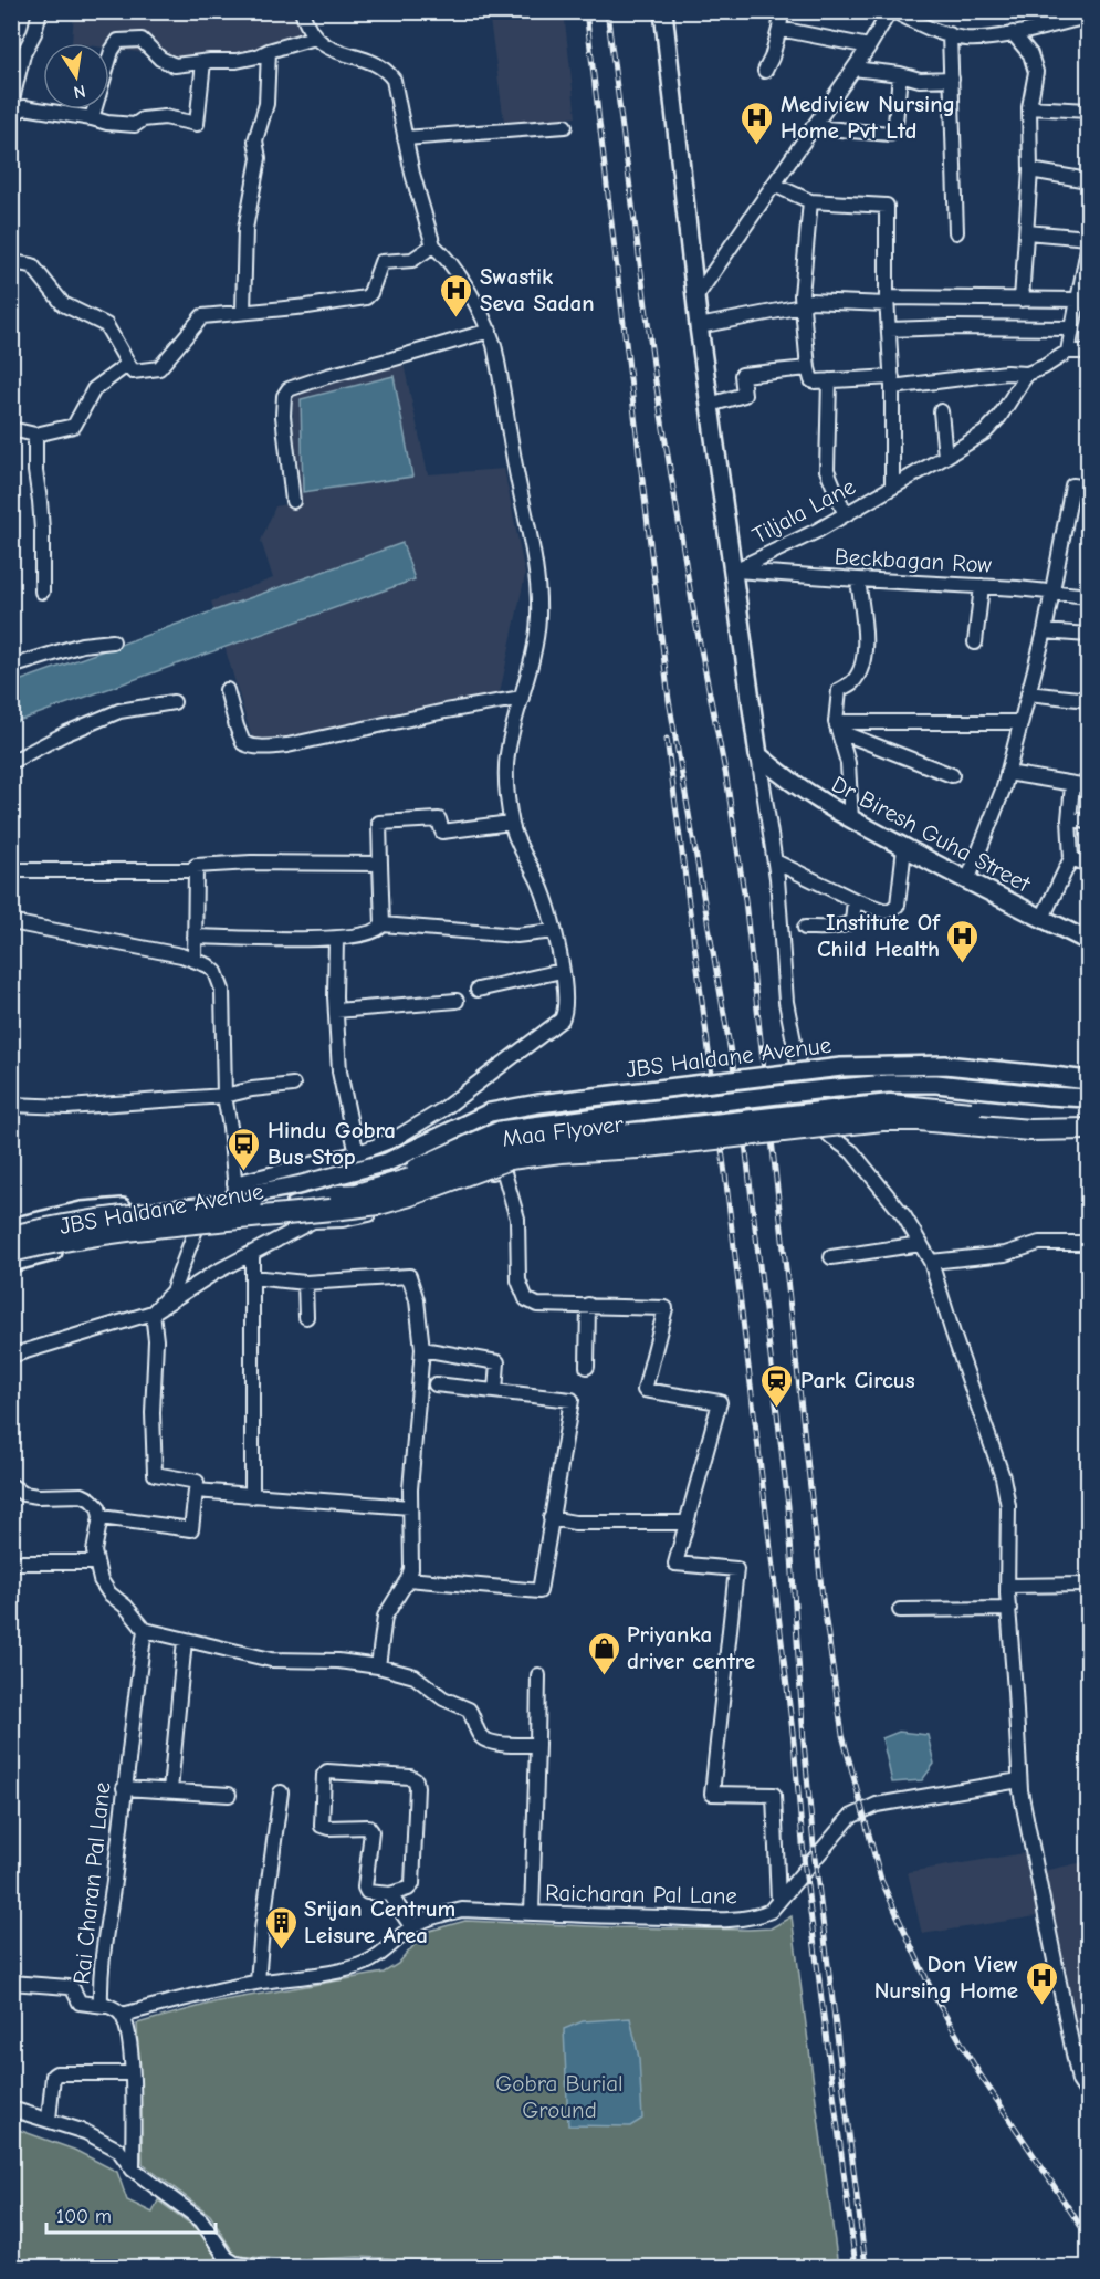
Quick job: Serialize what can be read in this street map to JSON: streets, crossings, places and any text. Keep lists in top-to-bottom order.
{
  "streets": {
    "highway": ["Maa Flyover"],
    "main road": ["Dr Biresh Guha Street", "JBS Haldane Avenue"],
    "street": [
      "Tiljala Lane",
      "Beckbagan Row",
      "Rai Charan Pal Lane",
      "Raicharan Pal Lane"
    ]
  },
  "crossings": [
    ["Tiljala Lane", "Beckbagan Row"],
    ["Rai Charan Pal Lane", "Raicharan Pal Lane"]
  ],
  "parks": ["Gobra Burial Ground"],
  "places": {
    "hospital": [
      "Mediview Nursing Home Pvt Ltd",
      "Swastik Seva Sadan",
      "Institute Of Child Health",
      "Don View Nursing Home"
    ],
    "bus stop": ["Hindu Gobra Bus Stop"],
    "station": ["Park Circus"],
    "shop": ["Priyanka driver centre"],
    "building": ["Srijan Centrum Leisure Area"]
  },
  "scale_bar": "100 m",
  "north": "bottom"
}
